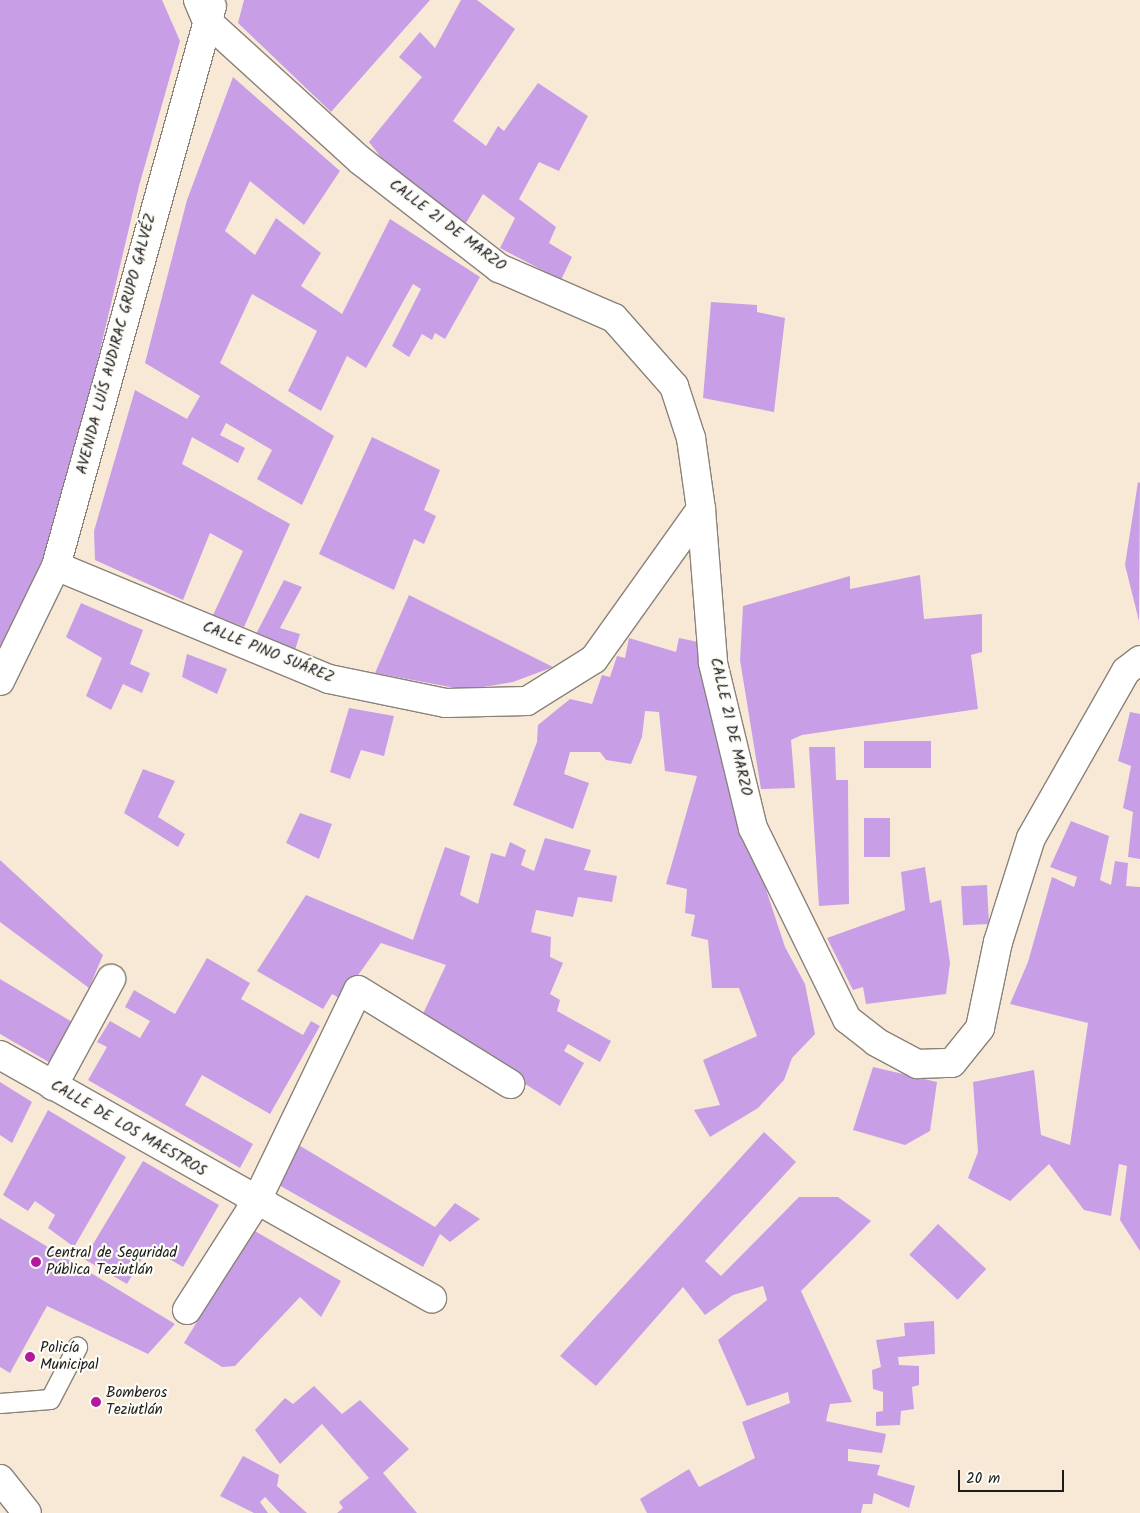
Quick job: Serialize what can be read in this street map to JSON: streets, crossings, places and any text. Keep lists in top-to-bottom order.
{
  "streets": {
    "street": [
      "CALLE 21 DE MARZO",
      "AVENIDA LUÍS AUDIRAC GRUPO GALVÉZ",
      "CALLE PINO SUÁREZ",
      "CALLE DE LOS MAESTROS"
    ]
  },
  "crossings": [
    ["CALLE 21 DE MARZO", "AVENIDA LUÍS AUDIRAC GRUPO GALVÉZ"],
    ["CALLE 21 DE MARZO", "CALLE PINO SUÁREZ"],
    ["AVENIDA LUÍS AUDIRAC GRUPO GALVÉZ", "CALLE PINO SUÁREZ"]
  ],
  "places": ["Central de Seguridad Pública Teziutlán", "Policía Municipal", "Bomberos Teziutlán"],
  "scale_bar": "20 m"
}
